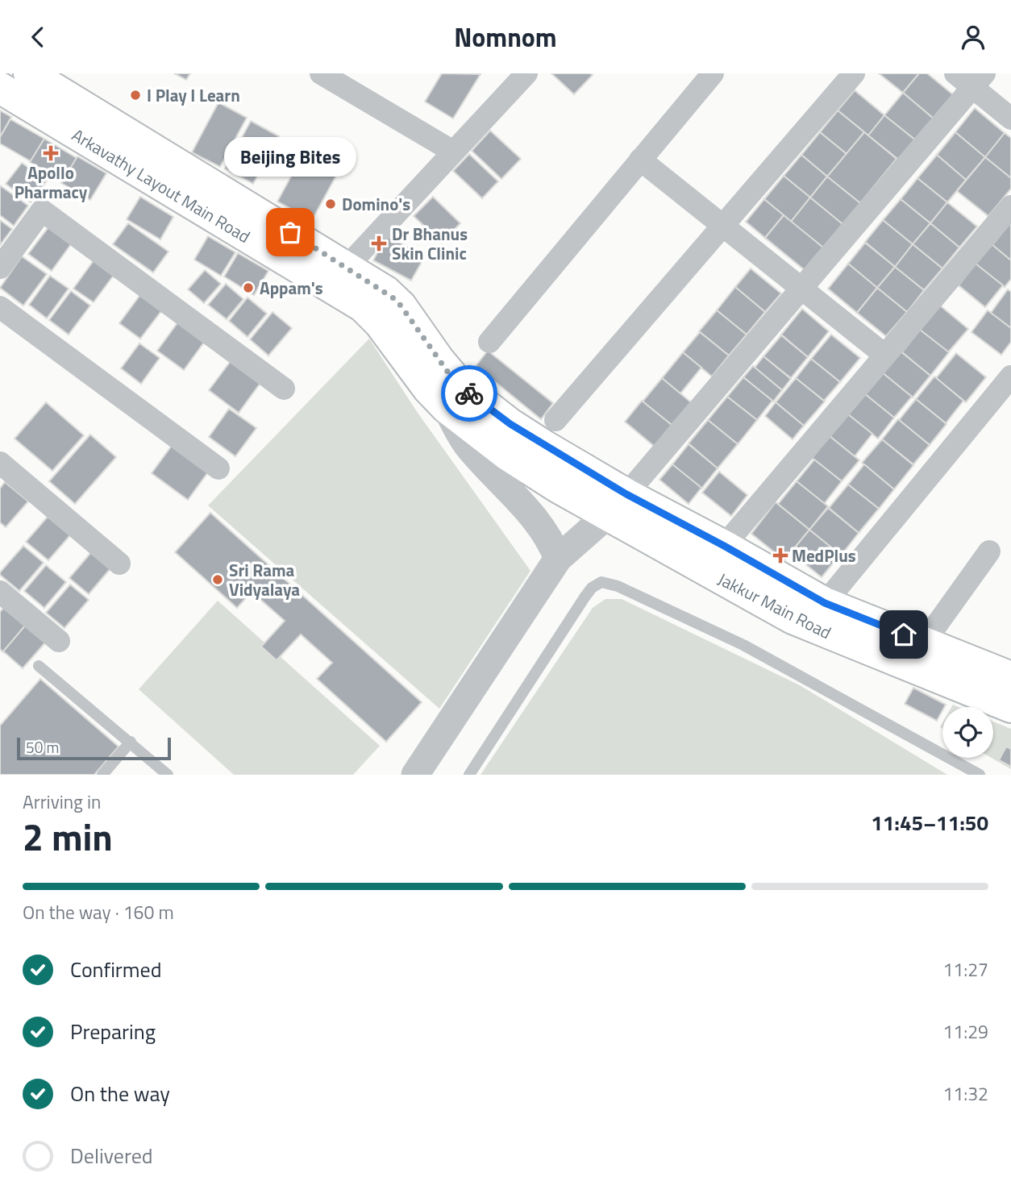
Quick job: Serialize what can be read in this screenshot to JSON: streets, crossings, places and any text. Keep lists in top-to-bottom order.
{
  "streets": {
    "main road": ["Arkavathy Layout Main Road", "Jakkur Main Road"]
  },
  "crossings": [
    ["Arkavathy Layout Main Road", "Jakkur Main Road"]
  ],
  "places": {
    "other": [
      "I Play I Learn",
      "Domino's",
      "Beijing Bites",
      "Appam's",
      "Sri Rama Vidyalaya"
    ],
    "health": ["Apollo Pharmacy", "Dr Bhanus Skin Clinic", "MedPlus"]
  },
  "scale_bar": "50 m",
  "page": {
    "header": "Nomnom",
    "bubble": "Beijing Bites",
    "scale": "50 m",
    "heading": ["2 min", "Arriving in", "11:45–11:50"],
    "bar": "On the way · 160 m",
    "list": [
      ["Confirmed", "11:27"],
      ["Preparing", "11:29"],
      ["On the way", "11:32"],
      "Delivered"
    ]
  }
}
